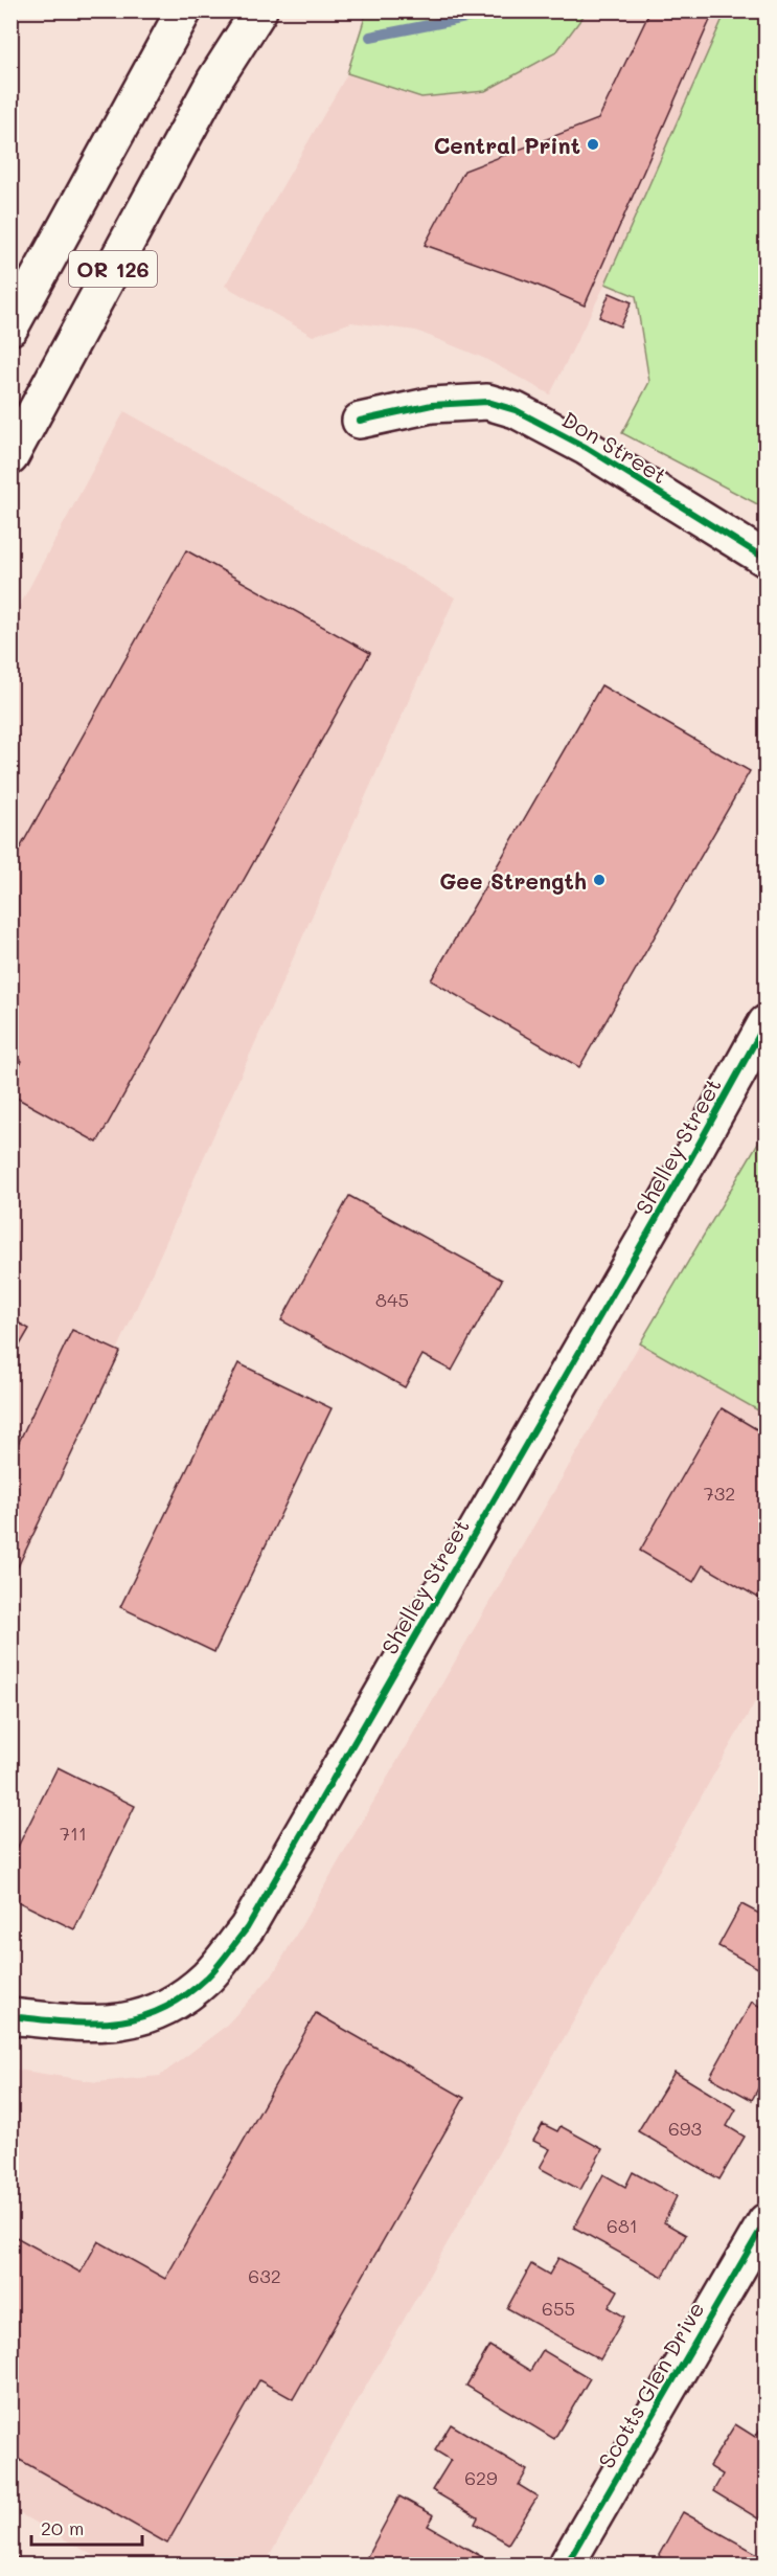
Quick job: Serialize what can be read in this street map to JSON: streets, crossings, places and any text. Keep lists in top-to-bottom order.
{
  "streets": {
    "main road": [
      "OR 126",
      "Don Street",
      "Shelley Street",
      "Scotts Glen Drive"
    ]
  },
  "places": ["Central Print", "Gee Strength"],
  "house_numbers": [
    "845",
    "732",
    "711",
    "693",
    "681",
    "632",
    "655",
    "629"
  ],
  "scale_bar": "20 m"
}
